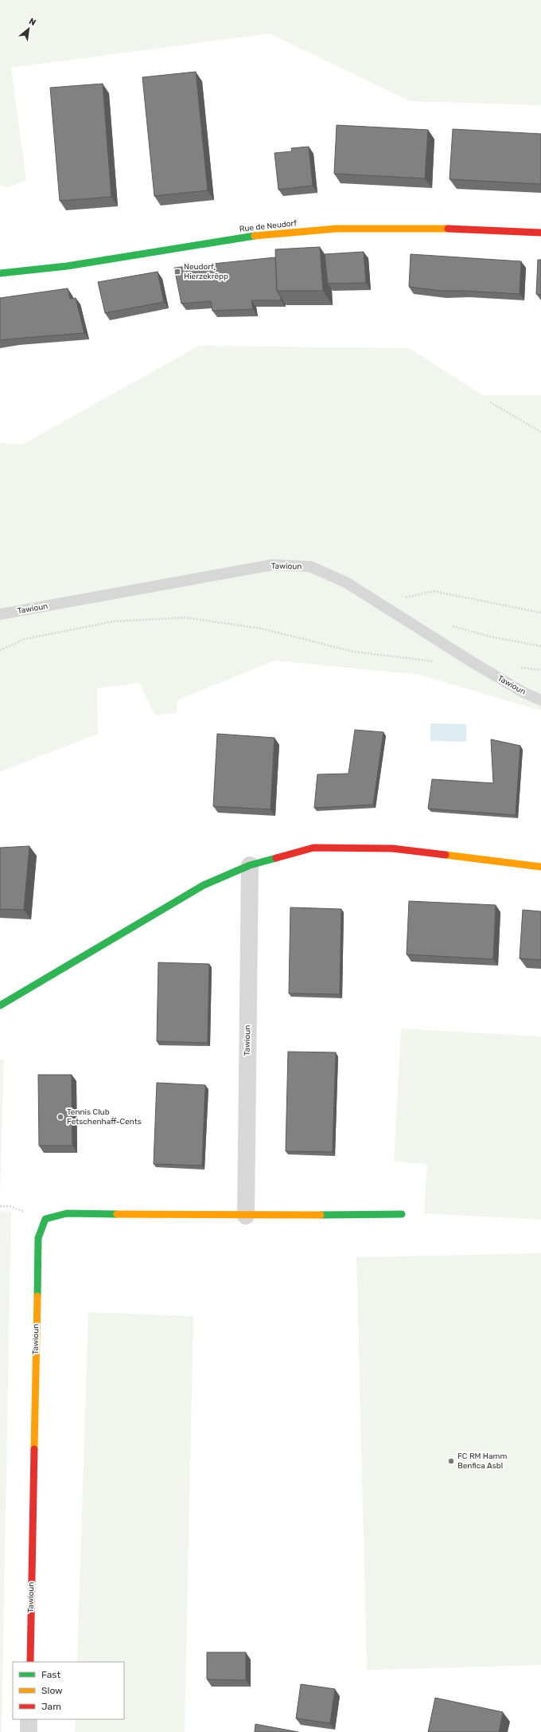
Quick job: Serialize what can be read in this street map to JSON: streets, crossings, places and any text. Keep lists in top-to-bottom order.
{
  "streets": {
    "street": ["Rue de Neudorf", "Tawioun"]
  },
  "places": {
    "transit": ["Neudorf, Hierzekrëpp"],
    "other": ["Tennis Club Fetschenhaff-Cents", "FC RM Hamm Benfica Asbl"]
  },
  "legend": ["Fast", "Slow", "Jam"],
  "north": "top right"
}
